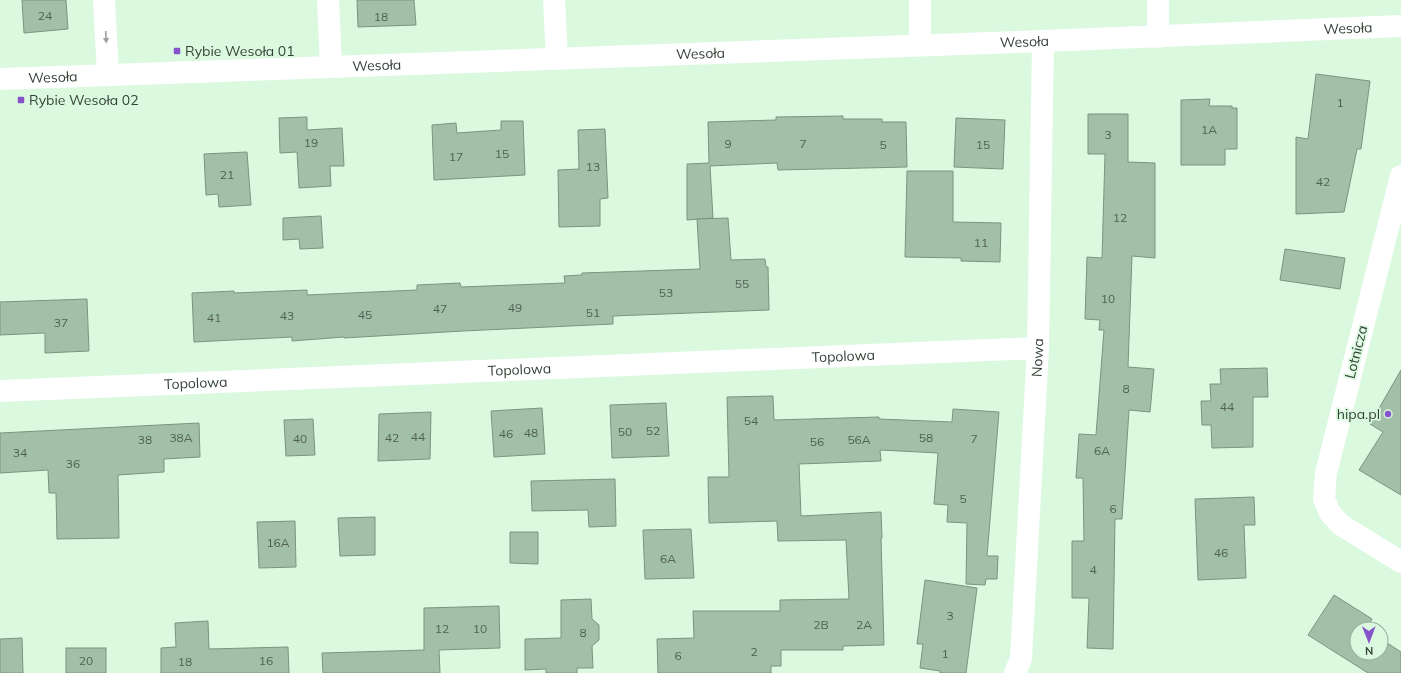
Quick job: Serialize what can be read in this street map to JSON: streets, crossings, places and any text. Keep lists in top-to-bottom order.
{
  "streets": {
    "street": [
      "Wesoła",
      "Lotnicza",
      "Topolowa",
      "Nowa"
    ]
  },
  "crossings": [
    ["Wesoła", "Nowa"],
    ["Topolowa", "Nowa"]
  ],
  "places": {
    "transit": ["Rybie Wesoła 01", "Rybie Wesoła 02"],
    "other": ["hipa.pl"]
  },
  "house_numbers": [
    "24",
    "18",
    "1",
    "1A",
    "3",
    "19",
    "9",
    "7",
    "5",
    "15",
    "15",
    "17",
    "13",
    "21",
    "42",
    "12",
    "11",
    "55",
    "53",
    "10",
    "49",
    "47",
    "51",
    "45",
    "43",
    "41",
    "37",
    "8",
    "44",
    "54",
    "52",
    "50",
    "48",
    "46",
    "44",
    "38A",
    "42",
    "58",
    "40",
    "7",
    "38",
    "56A",
    "56",
    "6A",
    "34",
    "36",
    "5",
    "6",
    "16A",
    "46",
    "6A",
    "4",
    "3",
    "2B",
    "2A",
    "12",
    "10",
    "8",
    "2",
    "1",
    "6",
    "20",
    "16",
    "18"
  ],
  "north": "bottom"
}
